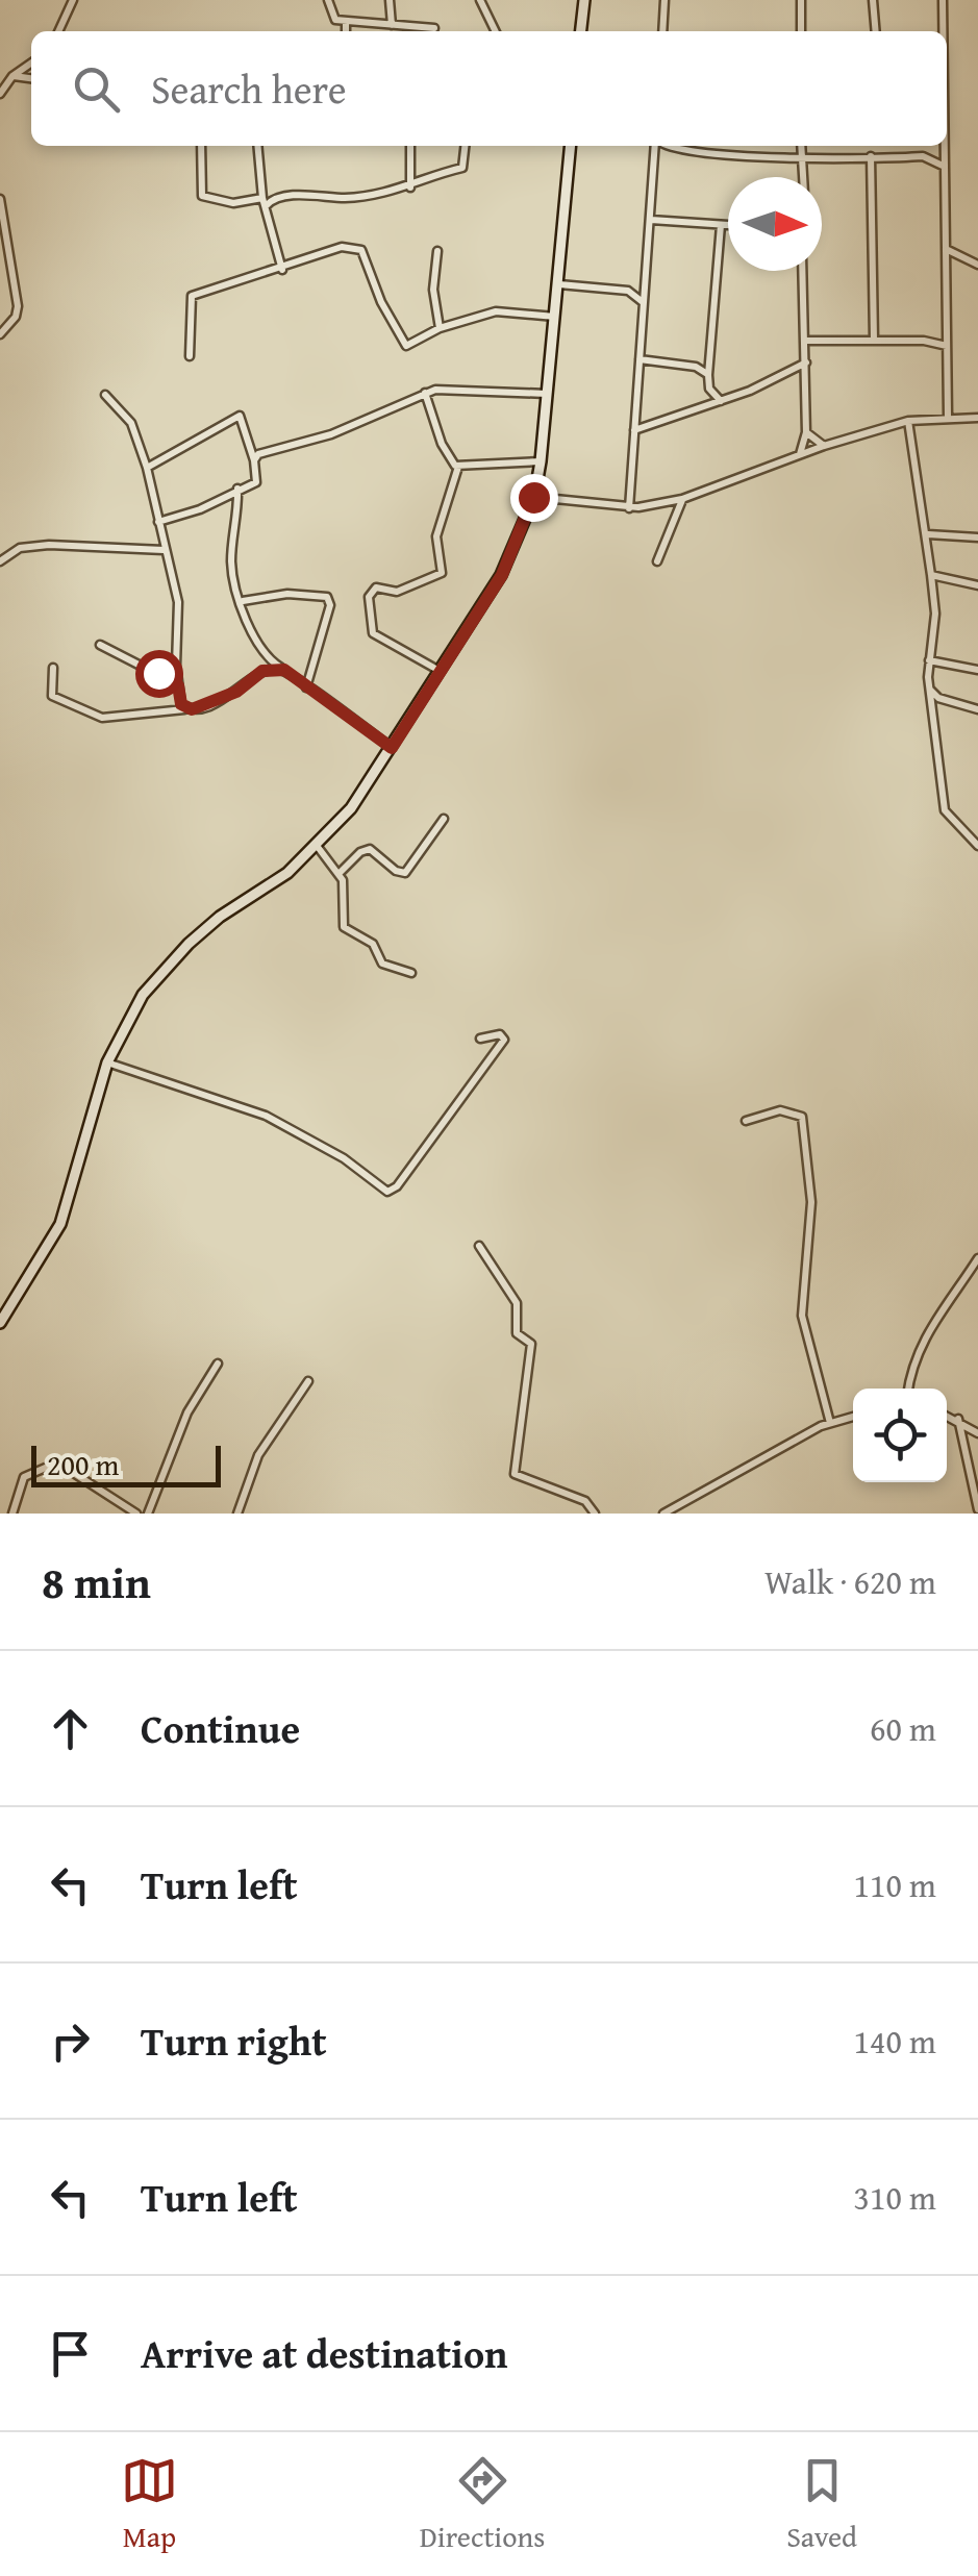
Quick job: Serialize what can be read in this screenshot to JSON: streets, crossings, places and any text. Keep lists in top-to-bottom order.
{
  "scale_bar": "200 m",
  "north": "right",
  "page": {
    "search": "Search here",
    "scale": "200 m",
    "heading": ["8 min", "Walk · 620 m"],
    "list": [
      ["Continue", "60 m"],
      ["Turn left", "110 m"],
      ["Turn right", "140 m"],
      ["Turn left", "310 m"],
      "Arrive at destination"
    ],
    "nav": ["Map", "Directions", "Saved"]
  }
}
